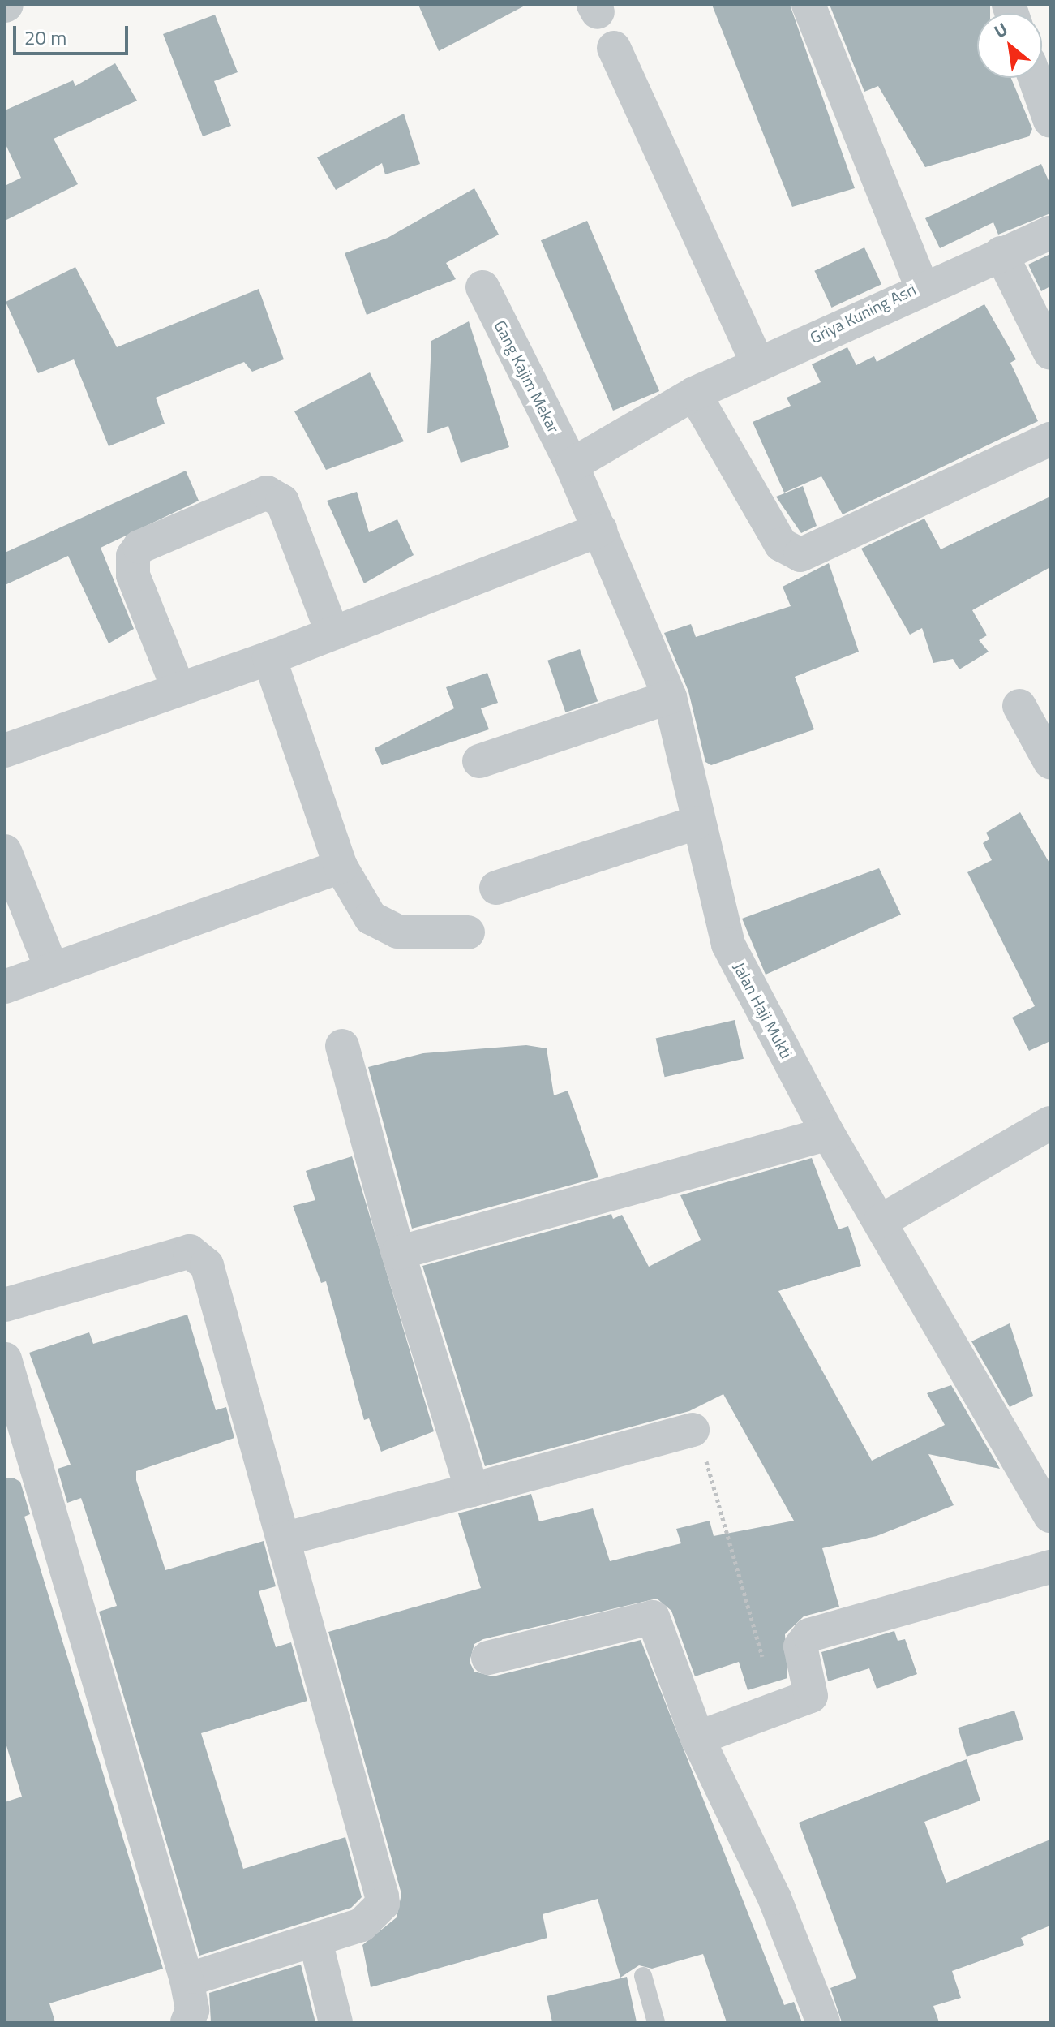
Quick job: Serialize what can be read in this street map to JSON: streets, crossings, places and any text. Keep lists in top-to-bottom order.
{
  "streets": {
    "street": ["Griya Kuning Asri", "Gang Kajim Mekar", "Jalan Haji Mukti"]
  },
  "crossings": [
    ["Griya Kuning Asri", "Gang Kajim Mekar"],
    ["Griya Kuning Asri", "Jalan Haji Mukti"],
    ["Gang Kajim Mekar", "Jalan Haji Mukti"]
  ],
  "scale_bar": "20 m",
  "north": "top left"
}
